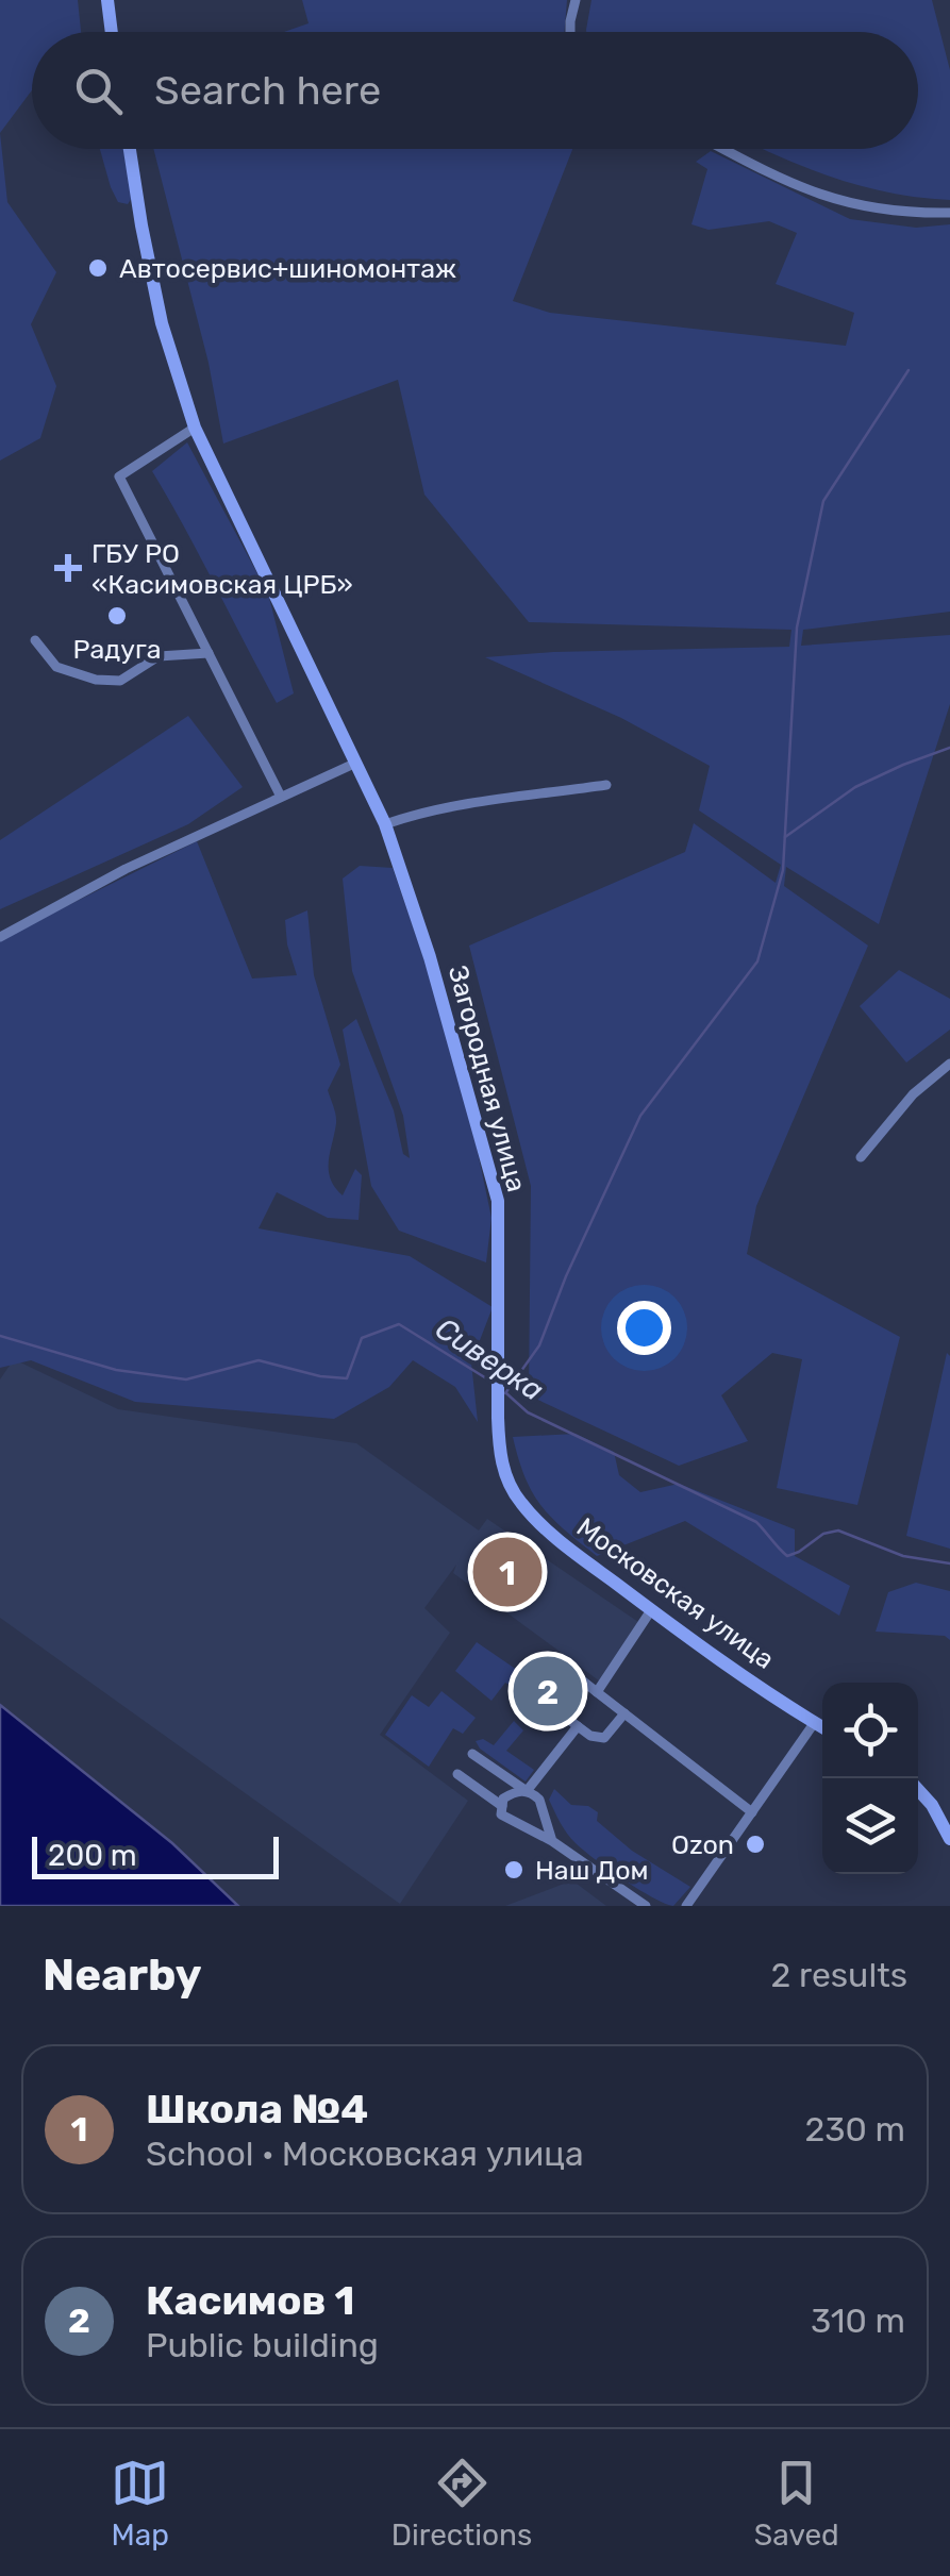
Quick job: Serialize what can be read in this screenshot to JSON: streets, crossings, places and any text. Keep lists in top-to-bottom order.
{
  "streets": {
    "main road": ["Загородная улица", "Московская улица"]
  },
  "crossings": [
    ["Загородная улица", "Московская улица"]
  ],
  "water": ["Сиверка"],
  "places": {
    "other": [
      "Автосервис+шиномонтаж",
      "Радуга",
      "Ozon",
      "Наш Дом"
    ],
    "health": ["ГБУ РО «Касимовская ЦРБ»"]
  },
  "scale_bar": "200 m",
  "page": {
    "search": "Search here",
    "pins": ["1", "2"],
    "scale": "200 m",
    "heading": ["Nearby", "2 results"],
    "list": [
      {
        "mark": "1",
        "name": "Школа №4",
        "note": "School · Московская улица",
        "value": "230 m"
      },
      {
        "mark": "2",
        "name": "Касимов 1",
        "note": "Public building",
        "value": "310 m"
      }
    ],
    "nav": ["Map", "Directions", "Saved"]
  }
}
